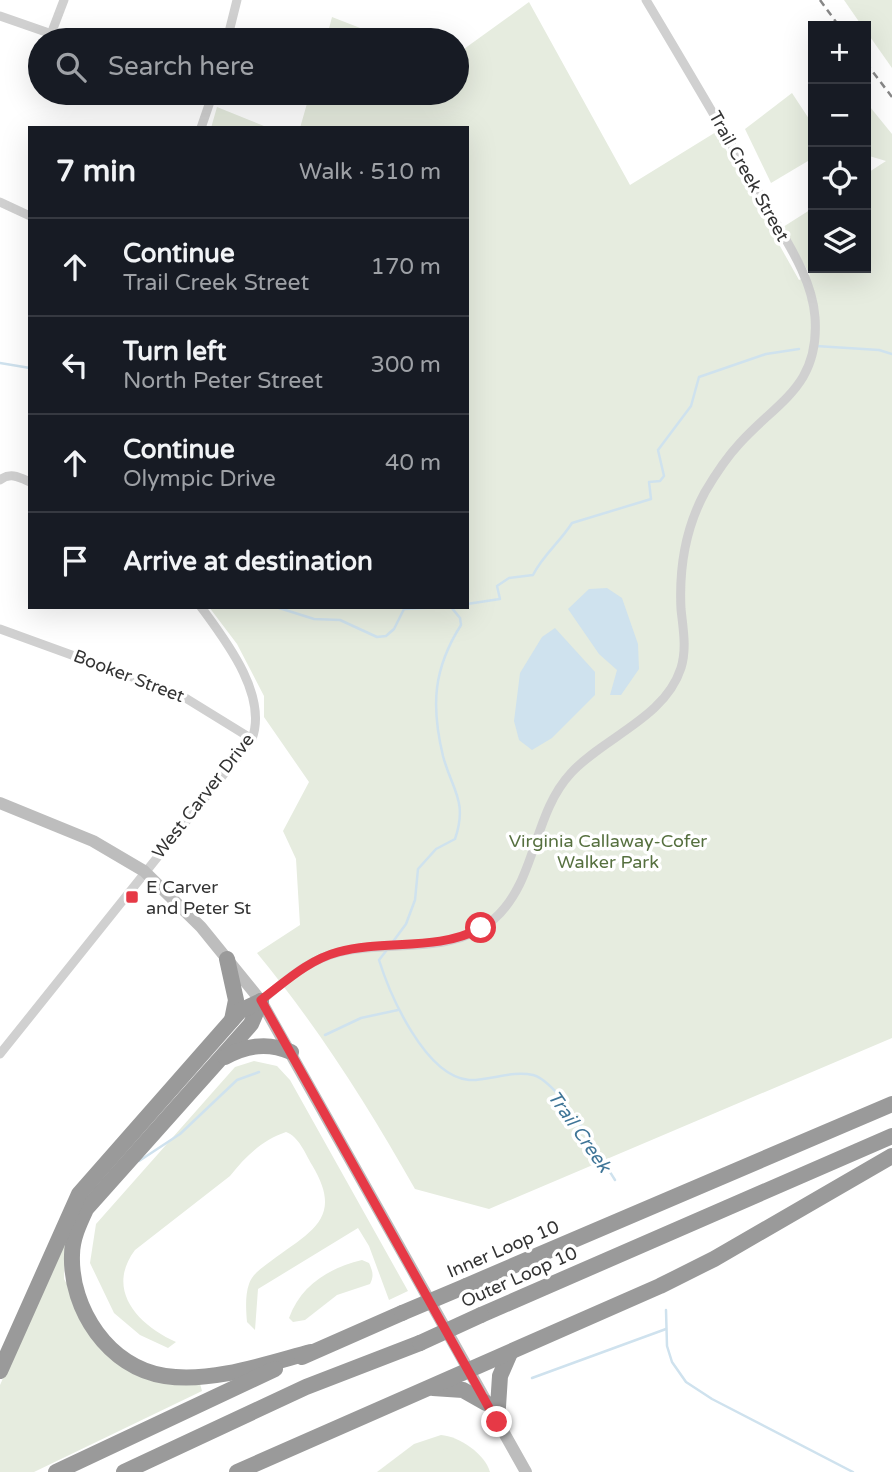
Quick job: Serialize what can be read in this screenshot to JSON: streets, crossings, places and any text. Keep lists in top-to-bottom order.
{
  "streets": {
    "highway": ["Inner Loop 10", "Outer Loop 10"],
    "street": ["Trail Creek Street", "Booker Street", "West Carver Drive"]
  },
  "crossings": [
    ["Booker Street", "West Carver Drive"]
  ],
  "water": ["Trail Creek"],
  "parks": ["Virginia Callaway-Cofer Walker Park"],
  "places": {
    "transit": ["E Carver and Peter St"]
  },
  "page": {
    "map_buttons": ["+", "−"],
    "search": "Search here",
    "heading": ["7 min", "Walk · 510 m"],
    "list": [
      ["Continue", "Trail Creek Street", "170 m"],
      ["Turn left", "North Peter Street", "300 m"],
      ["Continue", "Olympic Drive", "40 m"],
      "Arrive at destination"
    ]
  }
}
